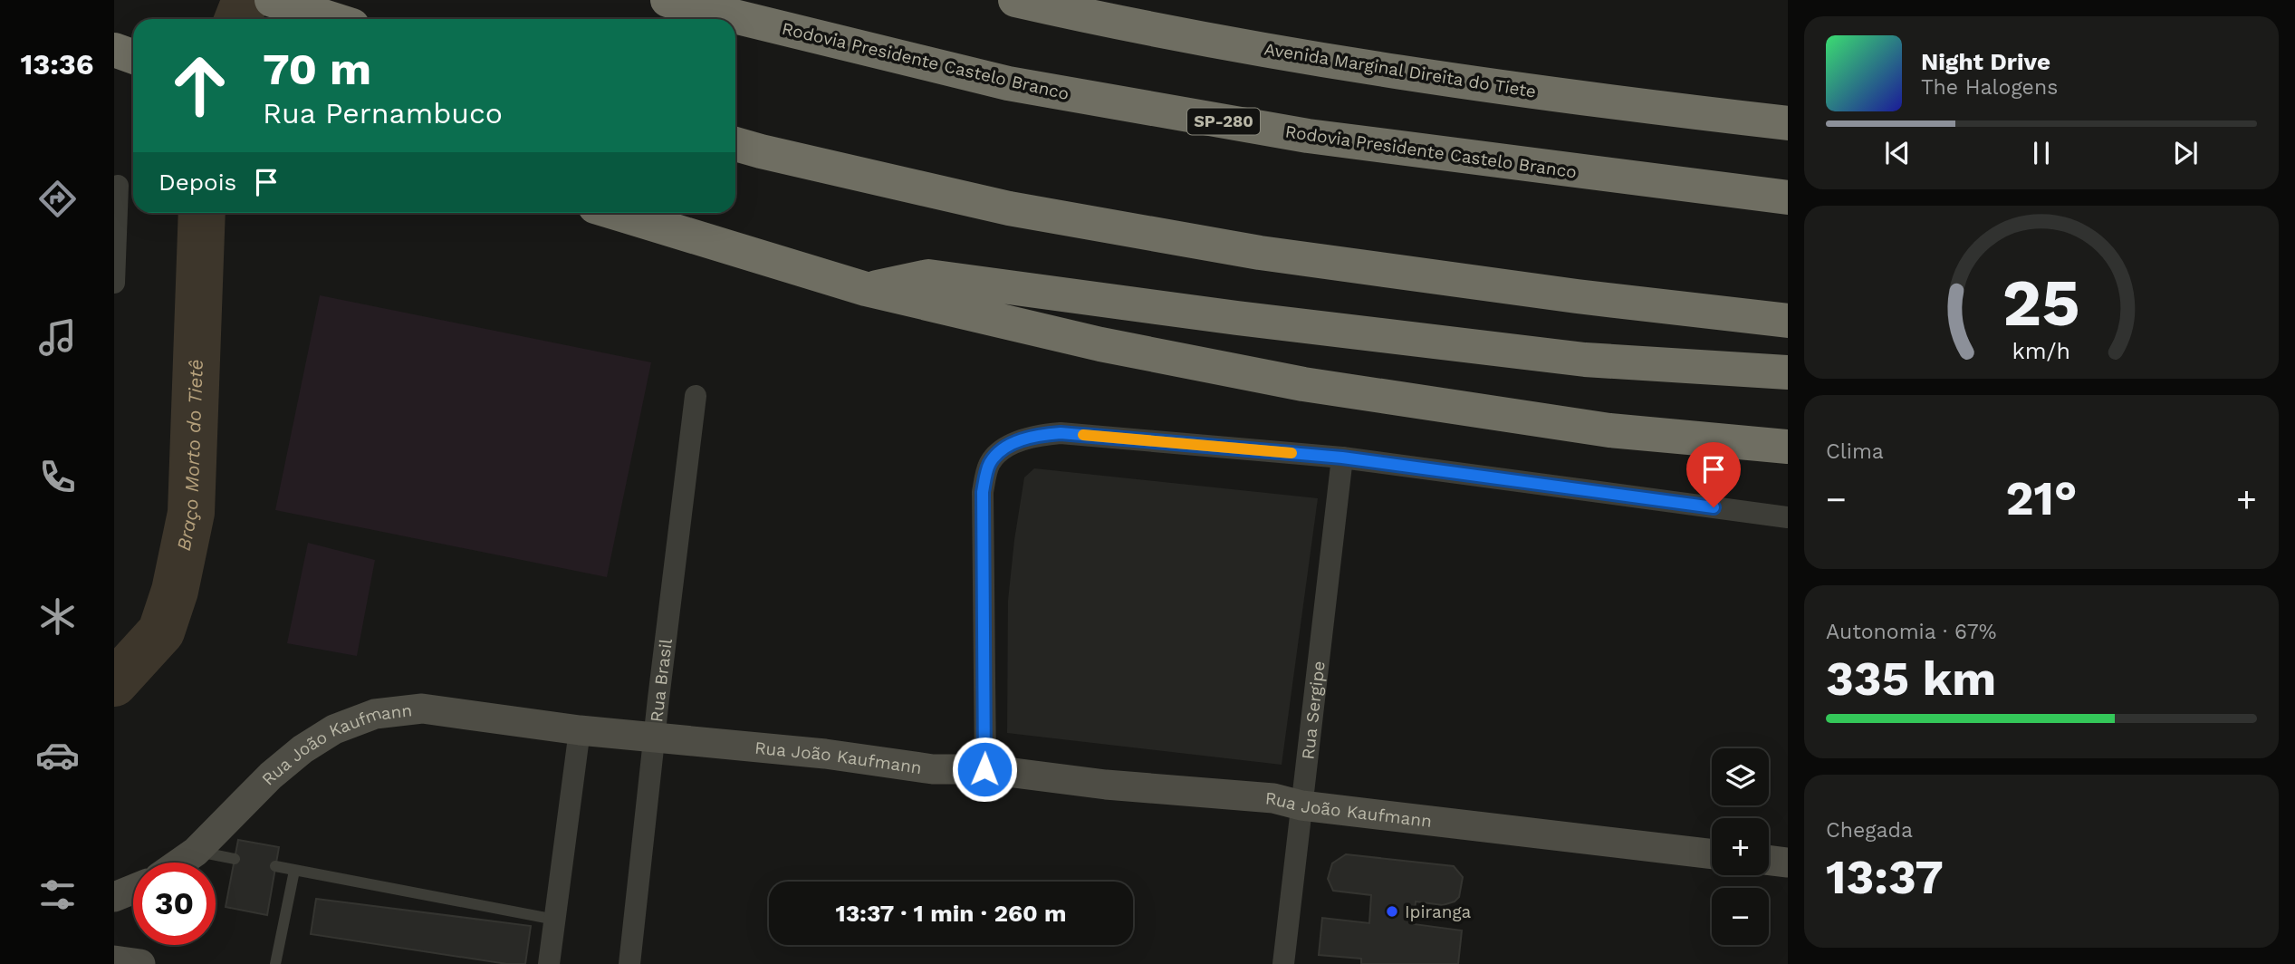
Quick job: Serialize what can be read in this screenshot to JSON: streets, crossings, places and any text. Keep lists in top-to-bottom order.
{
  "streets": {
    "highway": ["Rodovia Presidente Castelo Branco", "Avenida Marginal Direita do Tiete", "SP-280"],
    "main road": ["Rua João Kaufmann"],
    "street": ["Rua Brasil", "Rua Sergipe"]
  },
  "crossings": [
    ["Rua Brasil", "Rua João Kaufmann"],
    ["Rua Sergipe", "Rua João Kaufmann"]
  ],
  "water": ["Braço Morto do Tietê"],
  "places": ["Ipiranga"],
  "page": {
    "tabs": "13:36",
    "turn": ["70 m", "Rua Pernambuco"],
    "song": ["Night Drive", "The Halogens"],
    "then": "Depois",
    "tile": [
      "Clima",
      ["Autonomia · 67%", "335 km"],
      ["Chegada", "13:37"]
    ],
    "heat": ["−", "21°", "+"],
    "map_buttons": ["+", "−"],
    "limit": "30",
    "trip": "13:37 · 1 min · 260 m",
    "gauge": ["25", "km/h"]
  }
}
